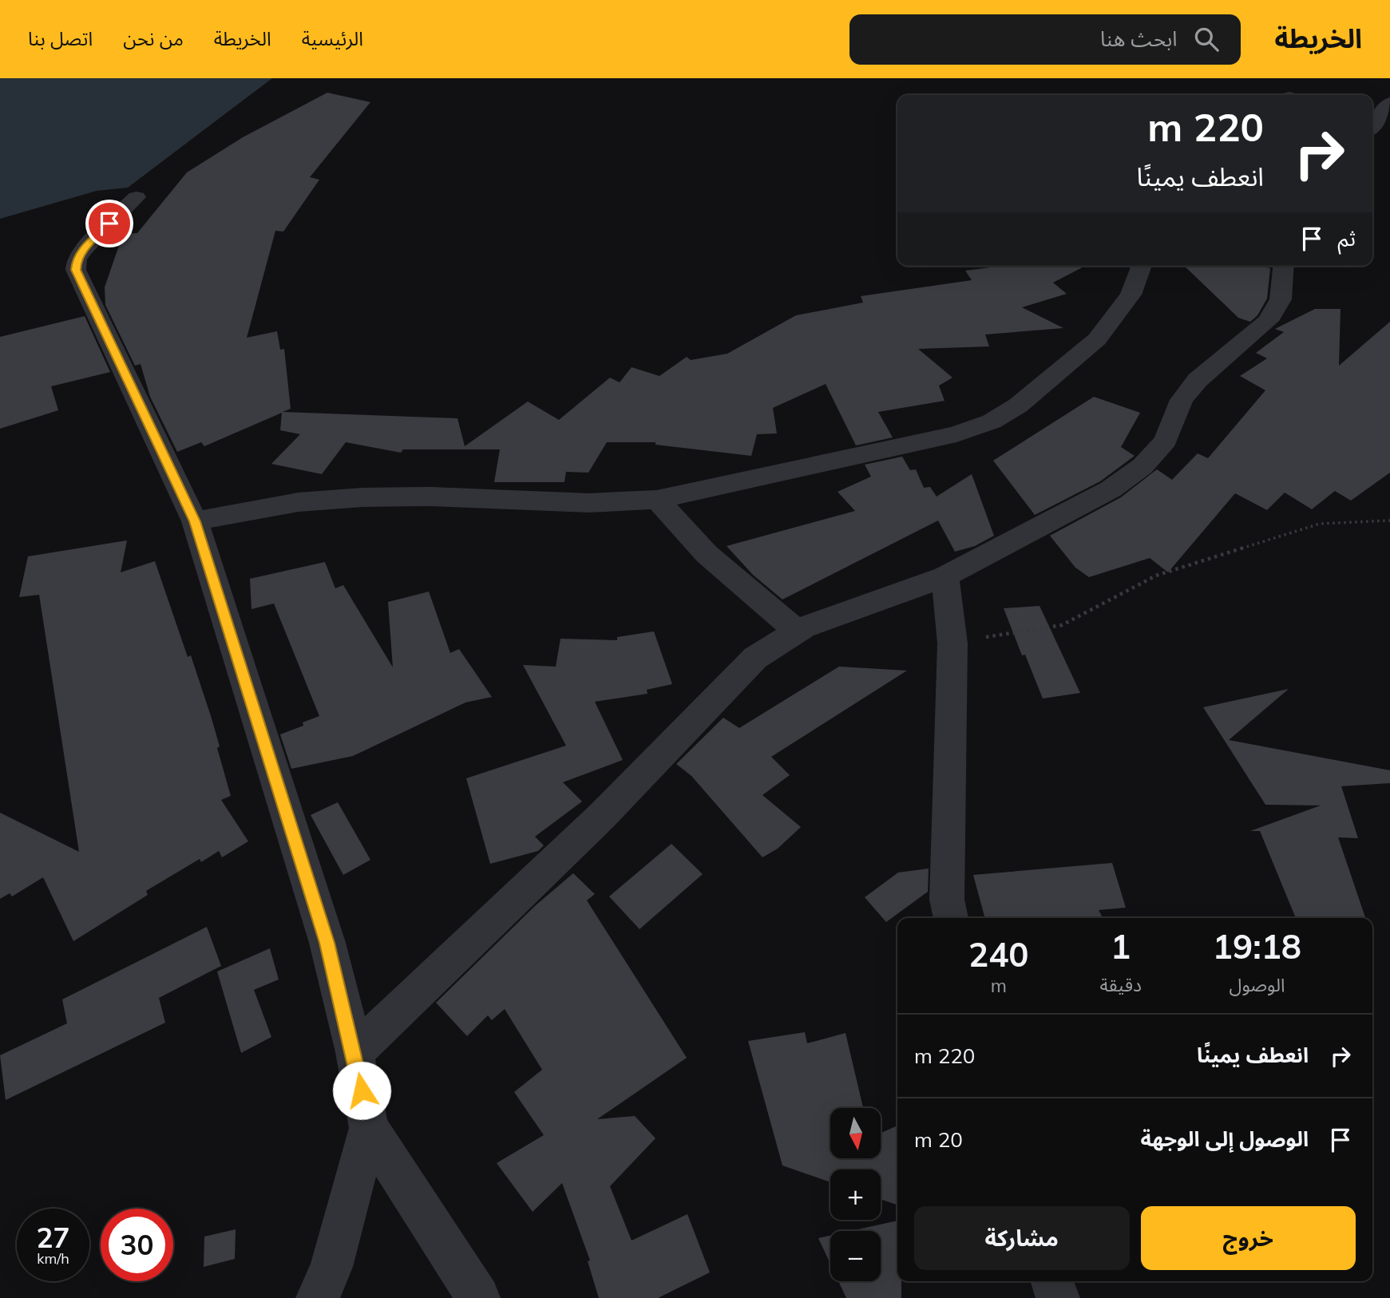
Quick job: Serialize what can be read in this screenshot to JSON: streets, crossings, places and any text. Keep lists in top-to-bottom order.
{
  "north": "bottom",
  "page": {
    "header": "الخريطة",
    "search": "ابحث هنا",
    "nav": [
      "الرئيسية",
      "الخريطة",
      "من نحن",
      "اتصل بنا"
    ],
    "turn": ["220 m", "انعطف يمينًا"],
    "then": "ثم",
    "eta": [
      "19:18",
      "الوصول",
      "1",
      "دقيقة",
      "240",
      "m"
    ],
    "list": [
      {
        "name": "انعطف يمينًا",
        "value": "220 m"
      },
      {
        "name": "الوصول إلى الوجهة",
        "value": "20 m"
      }
    ],
    "map_buttons": ["+", "−"],
    "buttons": ["خروج", "مشاركة"],
    "speed": "27 km/h",
    "limit": "30"
  }
}
